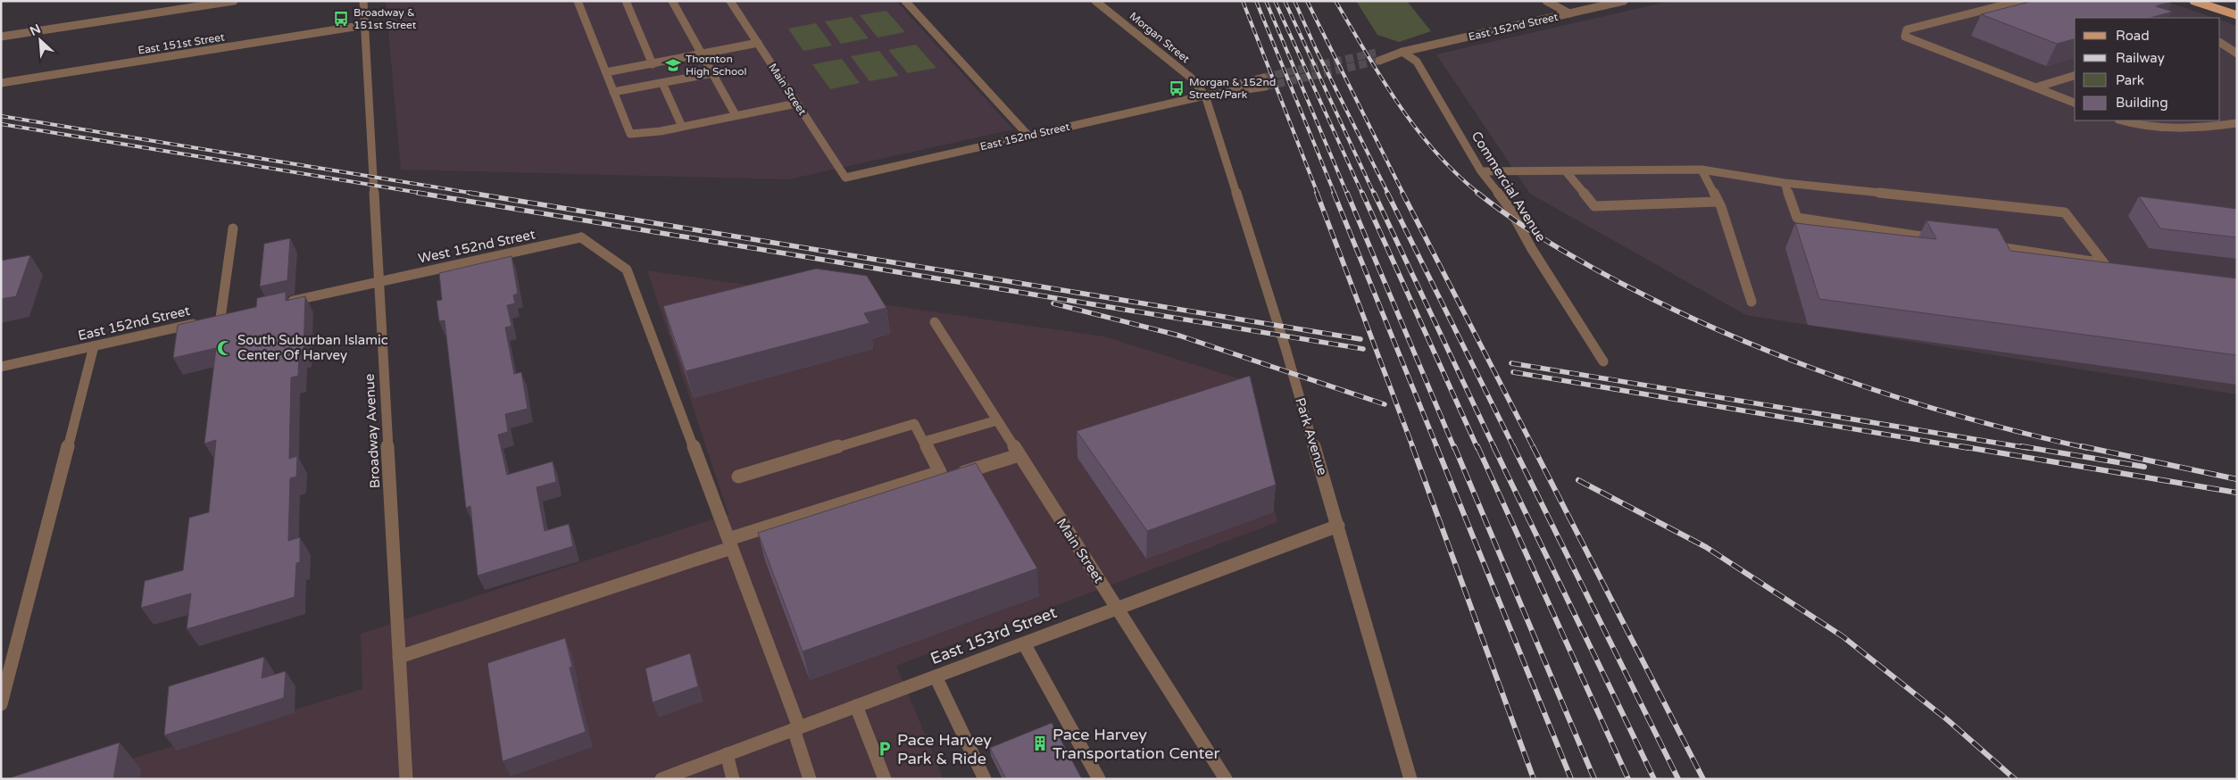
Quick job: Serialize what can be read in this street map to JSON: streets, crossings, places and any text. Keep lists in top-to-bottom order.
{
  "streets": {
    "street": [
      "East 152nd Street",
      "Morgan Street",
      "East 151st Street",
      "Main Street",
      "Commercial Avenue",
      "West 152nd Street",
      "Broadway Avenue",
      "Park Avenue",
      "East 153rd Street"
    ]
  },
  "crossings": [
    ["East 152nd Street", "Morgan Street"],
    ["East 152nd Street", "Main Street"],
    ["East 152nd Street", "Commercial Avenue"],
    ["East 152nd Street", "Park Avenue"],
    ["Morgan Street", "Park Avenue"],
    ["East 151st Street", "Broadway Avenue"],
    ["Main Street", "East 153rd Street"],
    ["West 152nd Street", "Broadway Avenue"],
    ["Park Avenue", "East 153rd Street"]
  ],
  "places": {
    "bus stop": ["Broadway & 151st Street", "Morgan & 152nd Street/Park"],
    "school or university": ["Thornton High School"],
    "mosque": ["South Suburban Islamic Center Of Harvey"],
    "building": ["Pace Harvey Transportation Center"],
    "parking": ["Pace Harvey Park & Ride"]
  },
  "legend": [
    "Road",
    "Railway",
    "Park",
    "Building"
  ],
  "north": "top left"
}
